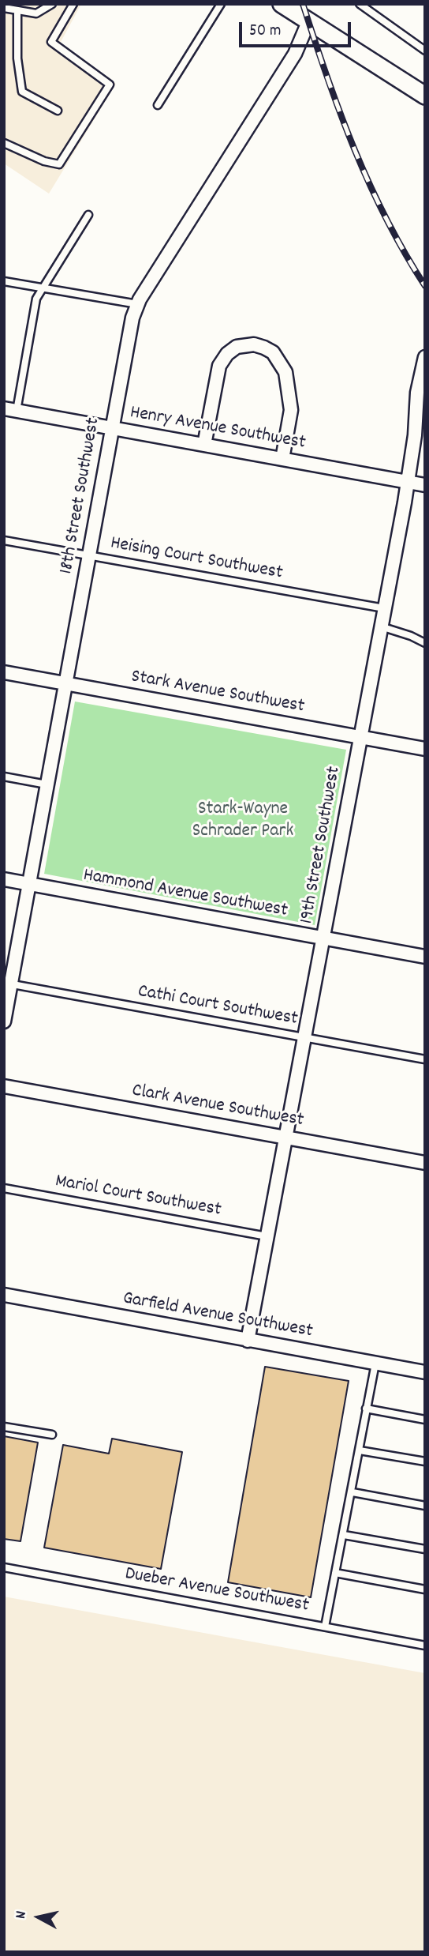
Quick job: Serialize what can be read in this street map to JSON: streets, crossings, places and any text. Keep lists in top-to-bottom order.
{
  "streets": {
    "street": [
      "Henry Avenue Southwest",
      "18th Street Southwest",
      "Stark Avenue Southwest",
      "19th Street Southwest",
      "Hammond Avenue Southwest",
      "Clark Avenue Southwest",
      "Garfield Avenue Southwest"
    ],
    "lane": [
      "Heising Court Southwest",
      "Cathi Court Southwest",
      "Mariol Court Southwest",
      "Dueber Avenue Southwest"
    ]
  },
  "crossings": [
    ["Henry Avenue Southwest", "18th Street Southwest"],
    ["Henry Avenue Southwest", "19th Street Southwest"],
    ["18th Street Southwest", "Heising Court Southwest"],
    ["18th Street Southwest", "Stark Avenue Southwest"],
    ["18th Street Southwest", "Hammond Avenue Southwest"],
    ["18th Street Southwest", "Cathi Court Southwest"],
    ["Heising Court Southwest", "19th Street Southwest"],
    ["Stark Avenue Southwest", "19th Street Southwest"],
    ["19th Street Southwest", "Hammond Avenue Southwest"],
    ["19th Street Southwest", "Cathi Court Southwest"],
    ["19th Street Southwest", "Clark Avenue Southwest"],
    ["19th Street Southwest", "Mariol Court Southwest"],
    ["19th Street Southwest", "Garfield Avenue Southwest"]
  ],
  "parks": ["Stark-Wayne Schrader Park"],
  "scale_bar": "50 m",
  "north": "left"
}
